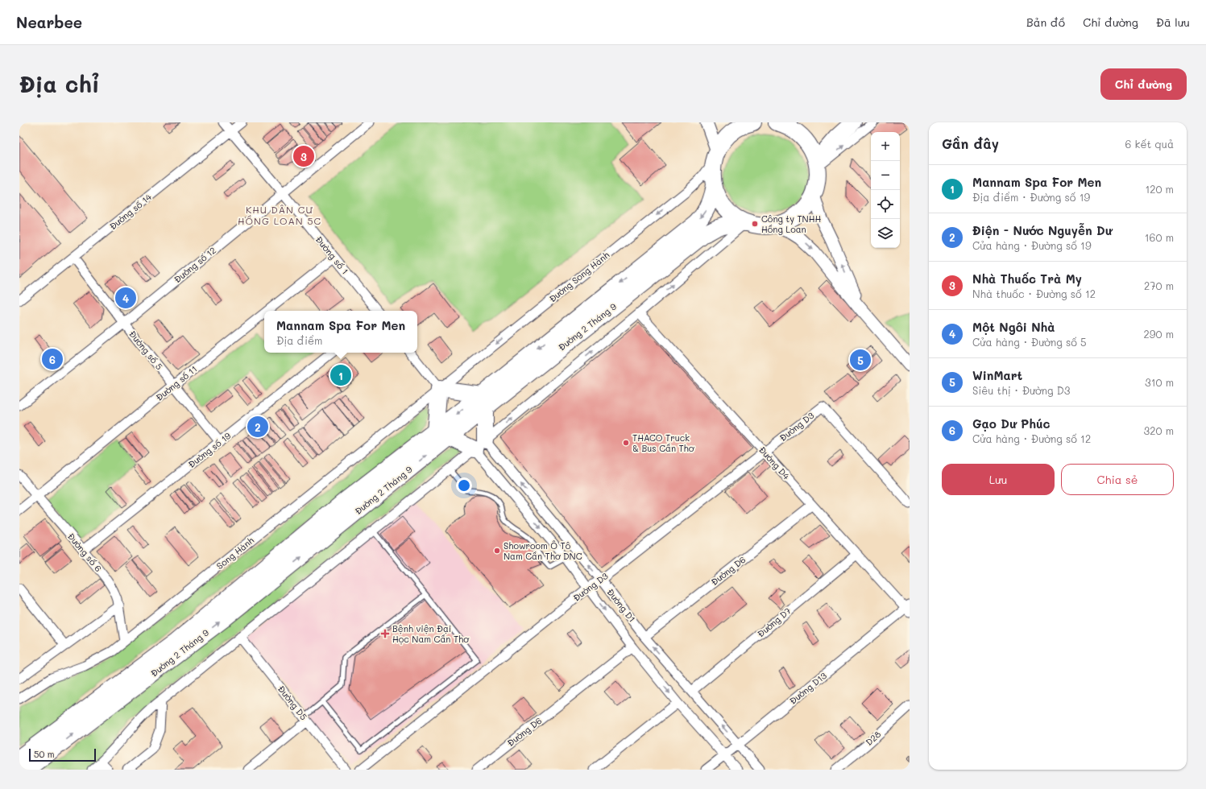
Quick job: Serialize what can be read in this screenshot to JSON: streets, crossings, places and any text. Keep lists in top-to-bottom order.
{
  "streets": {
    "highway": ["Đường 2 Tháng 9"],
    "street": [
      "Đường số 14",
      "Đường số 1",
      "Đường số 12",
      "Đường Song Hành",
      "Đường số 5",
      "Đường số 11",
      "Đường D3",
      "Đường số 19",
      "Đường D4",
      "Đường số 6",
      "Song Hành",
      "Đường D6",
      "Đường D1",
      "Đường D7",
      "Đường D13",
      "Đường D5",
      "D28"
    ]
  },
  "crossings": [
    ["Đường số 14", "Đường số 1"],
    ["Đường số 14", "Đường số 5"],
    ["Đường số 1", "Đường số 12"],
    ["Đường số 1", "Đường số 11"],
    ["Đường số 12", "Đường số 5"],
    ["Đường Song Hành", "Song Hành"],
    ["Đường số 5", "Đường số 11"],
    ["Đường số 5", "Đường số 19"],
    ["Đường số 11", "Đường số 6"],
    ["Đường D3", "Đường D4"],
    ["Đường D3", "Đường D1"],
    ["Đường số 19", "Đường số 6"],
    ["Đường D4", "Đường D6"],
    ["Đường D4", "Đường D7"],
    ["Đường D4", "Đường D13"],
    ["Đường số 6", "Song Hành"],
    ["Đường D6", "Đường D1"],
    ["Đường D1", "Đường D7"],
    ["Đường D1", "Đường D13"]
  ],
  "districts": ["KHU DÂN CƯ HỒNG LOAN 5C"],
  "places": {
    "other": ["Công ty TNHH Hồng Loan", "THACO Truck & Bus Cần Thơ", "Showroom Ô Tô Nam Cần Thơ DNC"],
    "health": ["Bệnh viện Đại Học Nam Cần Thơ"]
  },
  "scale_bar": "50 m",
  "page": {
    "header": "Nearbee",
    "nav": ["Bản đồ", "Chỉ đường", "Đã lưu"],
    "buttons": [
      "Chỉ đường",
      ["Lưu", "Chia sẻ"]
    ],
    "title": "Địa chỉ",
    "heading": ["Gần đây", "6 kết quả"],
    "map_buttons": ["+", "−"],
    "pins": [
      "3",
      "4",
      "6",
      "5",
      "1",
      "2"
    ],
    "list": [
      {
        "mark": "1",
        "name": "Mannam Spa For Men",
        "note": "Địa điểm · Đường số 19",
        "value": "120 m"
      },
      {
        "mark": "2",
        "name": "Điện - Nước Nguyễn Dư",
        "note": "Cửa hàng · Đường số 19",
        "value": "160 m"
      },
      {
        "mark": "3",
        "name": "Nhà Thuốc Trà My",
        "note": "Nhà thuốc · Đường số 12",
        "value": "270 m"
      },
      {
        "mark": "4",
        "name": "Một Ngôi Nhà",
        "note": "Cửa hàng · Đường số 5",
        "value": "290 m"
      },
      {
        "mark": "5",
        "name": "WinMart",
        "note": "Siêu thị · Đường D3",
        "value": "310 m"
      },
      {
        "mark": "6",
        "name": "Gạo Dư Phúc",
        "note": "Cửa hàng · Đường số 12",
        "value": "320 m"
      }
    ],
    "popup": ["Mannam Spa For Men", "Địa điểm"],
    "scale": "50 m"
  }
}
